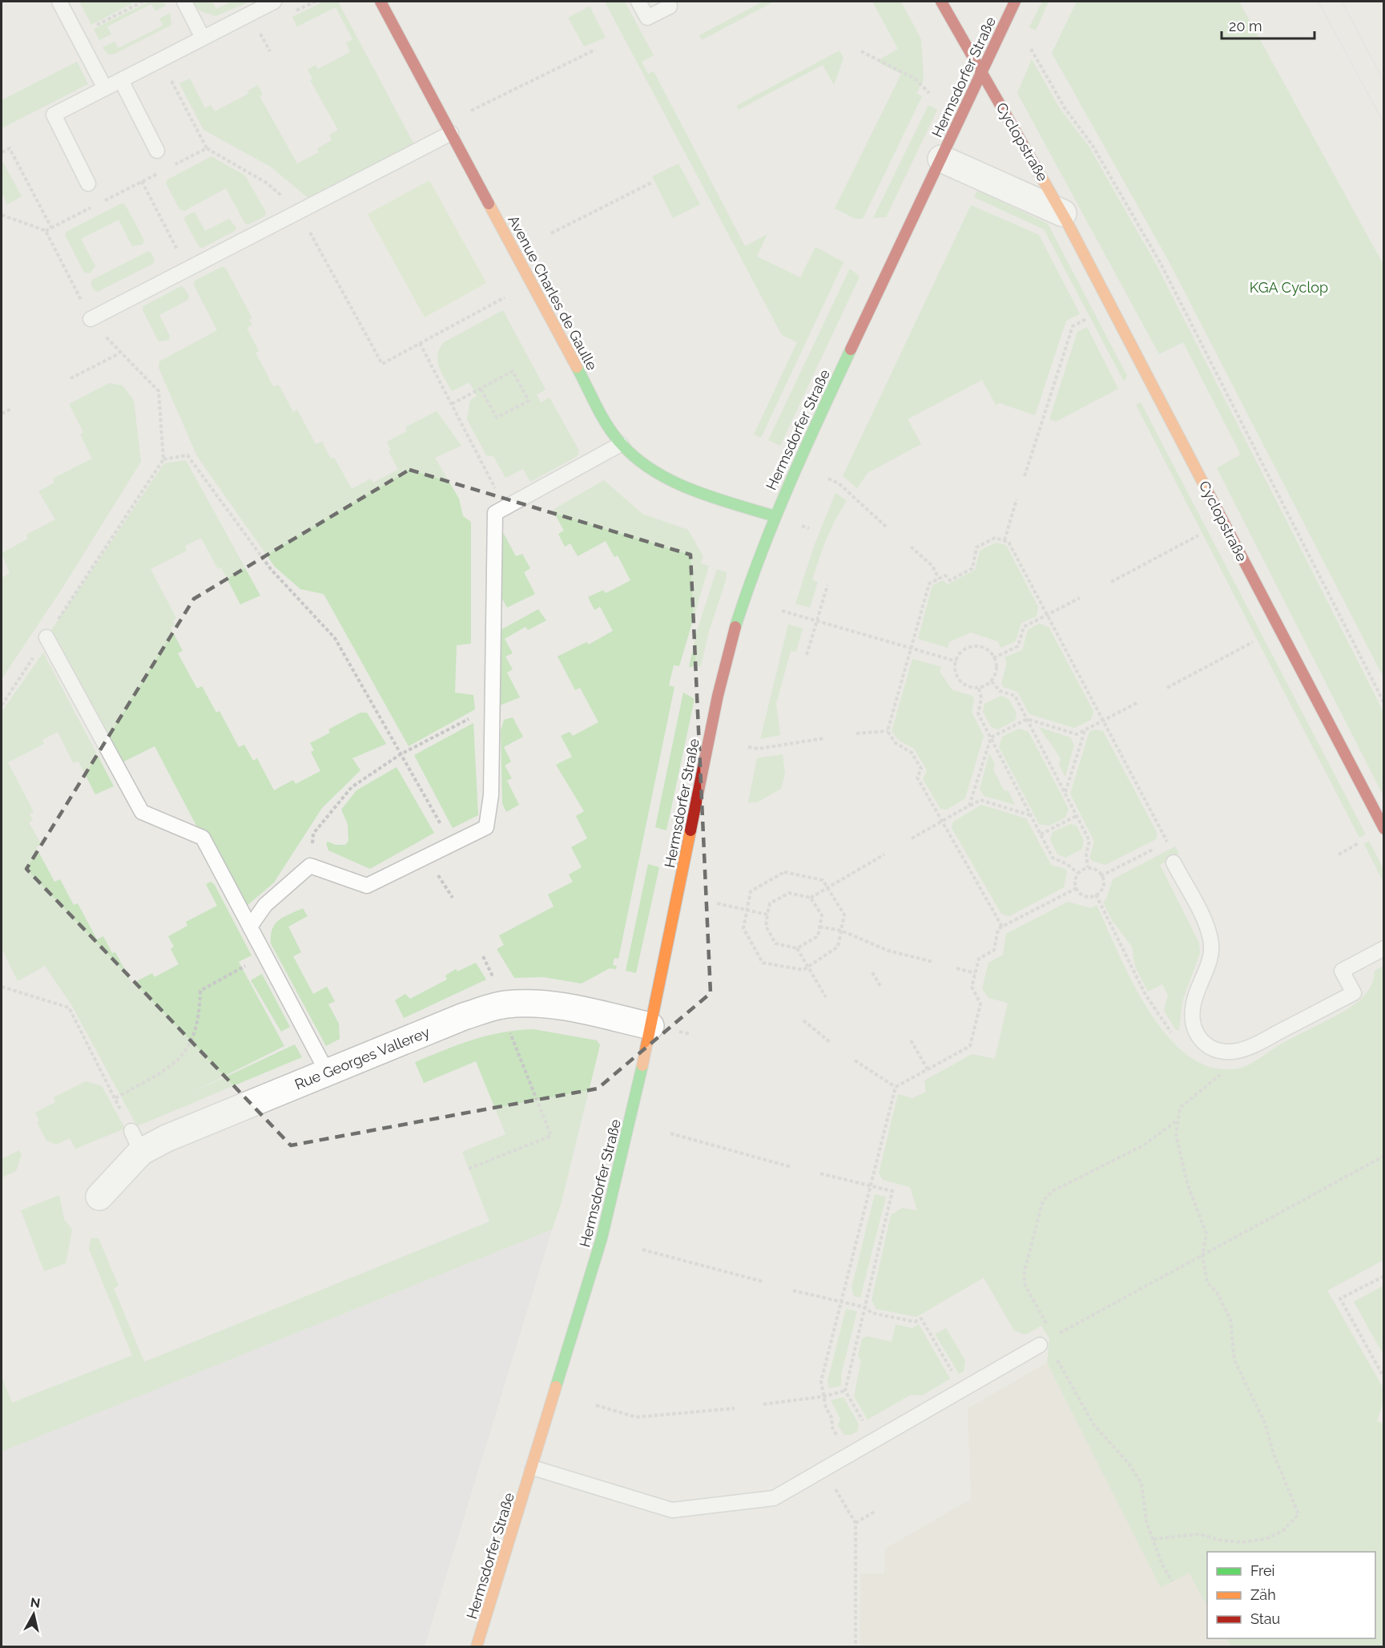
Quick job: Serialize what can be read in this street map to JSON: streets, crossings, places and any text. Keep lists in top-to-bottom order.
{
  "streets": {
    "main road": ["Hermsdorfer Straße", "Cyclopstraße", "Avenue Charles de Gaulle"],
    "street": ["Rue Georges Vallerey"]
  },
  "crossings": [
    ["Hermsdorfer Straße", "Cyclopstraße"],
    ["Hermsdorfer Straße", "Avenue Charles de Gaulle"],
    ["Hermsdorfer Straße", "Rue Georges Vallerey"]
  ],
  "parks": ["KGA Cyclop"],
  "legend": ["Frei", "Zäh", "Stau"],
  "scale_bar": "20 m",
  "north": "top"
}
